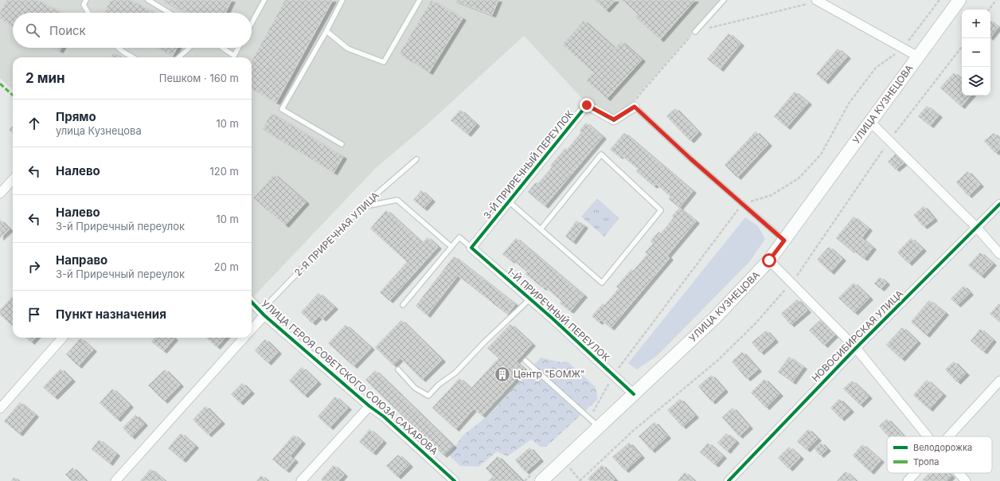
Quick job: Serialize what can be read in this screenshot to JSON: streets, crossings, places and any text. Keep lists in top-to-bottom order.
{
  "streets": {
    "main road": ["УЛИЦА КУЗНЕЦОВА"],
    "street": [
      "3-Й ПРИРЕЧНЫЙ ПЕРЕУЛОК",
      "2-Я ПРИРЕЧНАЯ УЛИЦА",
      "1-Й ПРИРЕЧНЫЙ ПЕРЕУЛОК",
      "НОВОСИБИРСКАЯ УЛИЦА",
      "УЛИЦА ГЕРОЯ СОВЕТСКОГО СОЮЗА САХАРОВА"
    ]
  },
  "crossings": [
    ["УЛИЦА КУЗНЕЦОВА", "1-Й ПРИРЕЧНЫЙ ПЕРЕУЛОК"],
    ["3-Й ПРИРЕЧНЫЙ ПЕРЕУЛОК", "1-Й ПРИРЕЧНЫЙ ПЕРЕУЛОК"],
    ["2-Я ПРИРЕЧНАЯ УЛИЦА", "УЛИЦА ГЕРОЯ СОВЕТСКОГО СОЮЗА САХАРОВА"]
  ],
  "places": {
    "building": ["Центр \"БОМЖ\""]
  },
  "legend": ["Велодорожка", "Тропа"],
  "page": {
    "map_buttons": ["+", "−"],
    "search": "Поиск",
    "heading": ["2 мин", "Пешком · 160 m"],
    "list": [
      ["Прямо", "улица Кузнецова", "10 m"],
      ["Налево", "120 m"],
      ["Налево", "3-й Приречный переулок", "10 m"],
      ["Направо", "3-й Приречный переулок", "20 m"],
      "Пункт назначения"
    ]
  }
}
